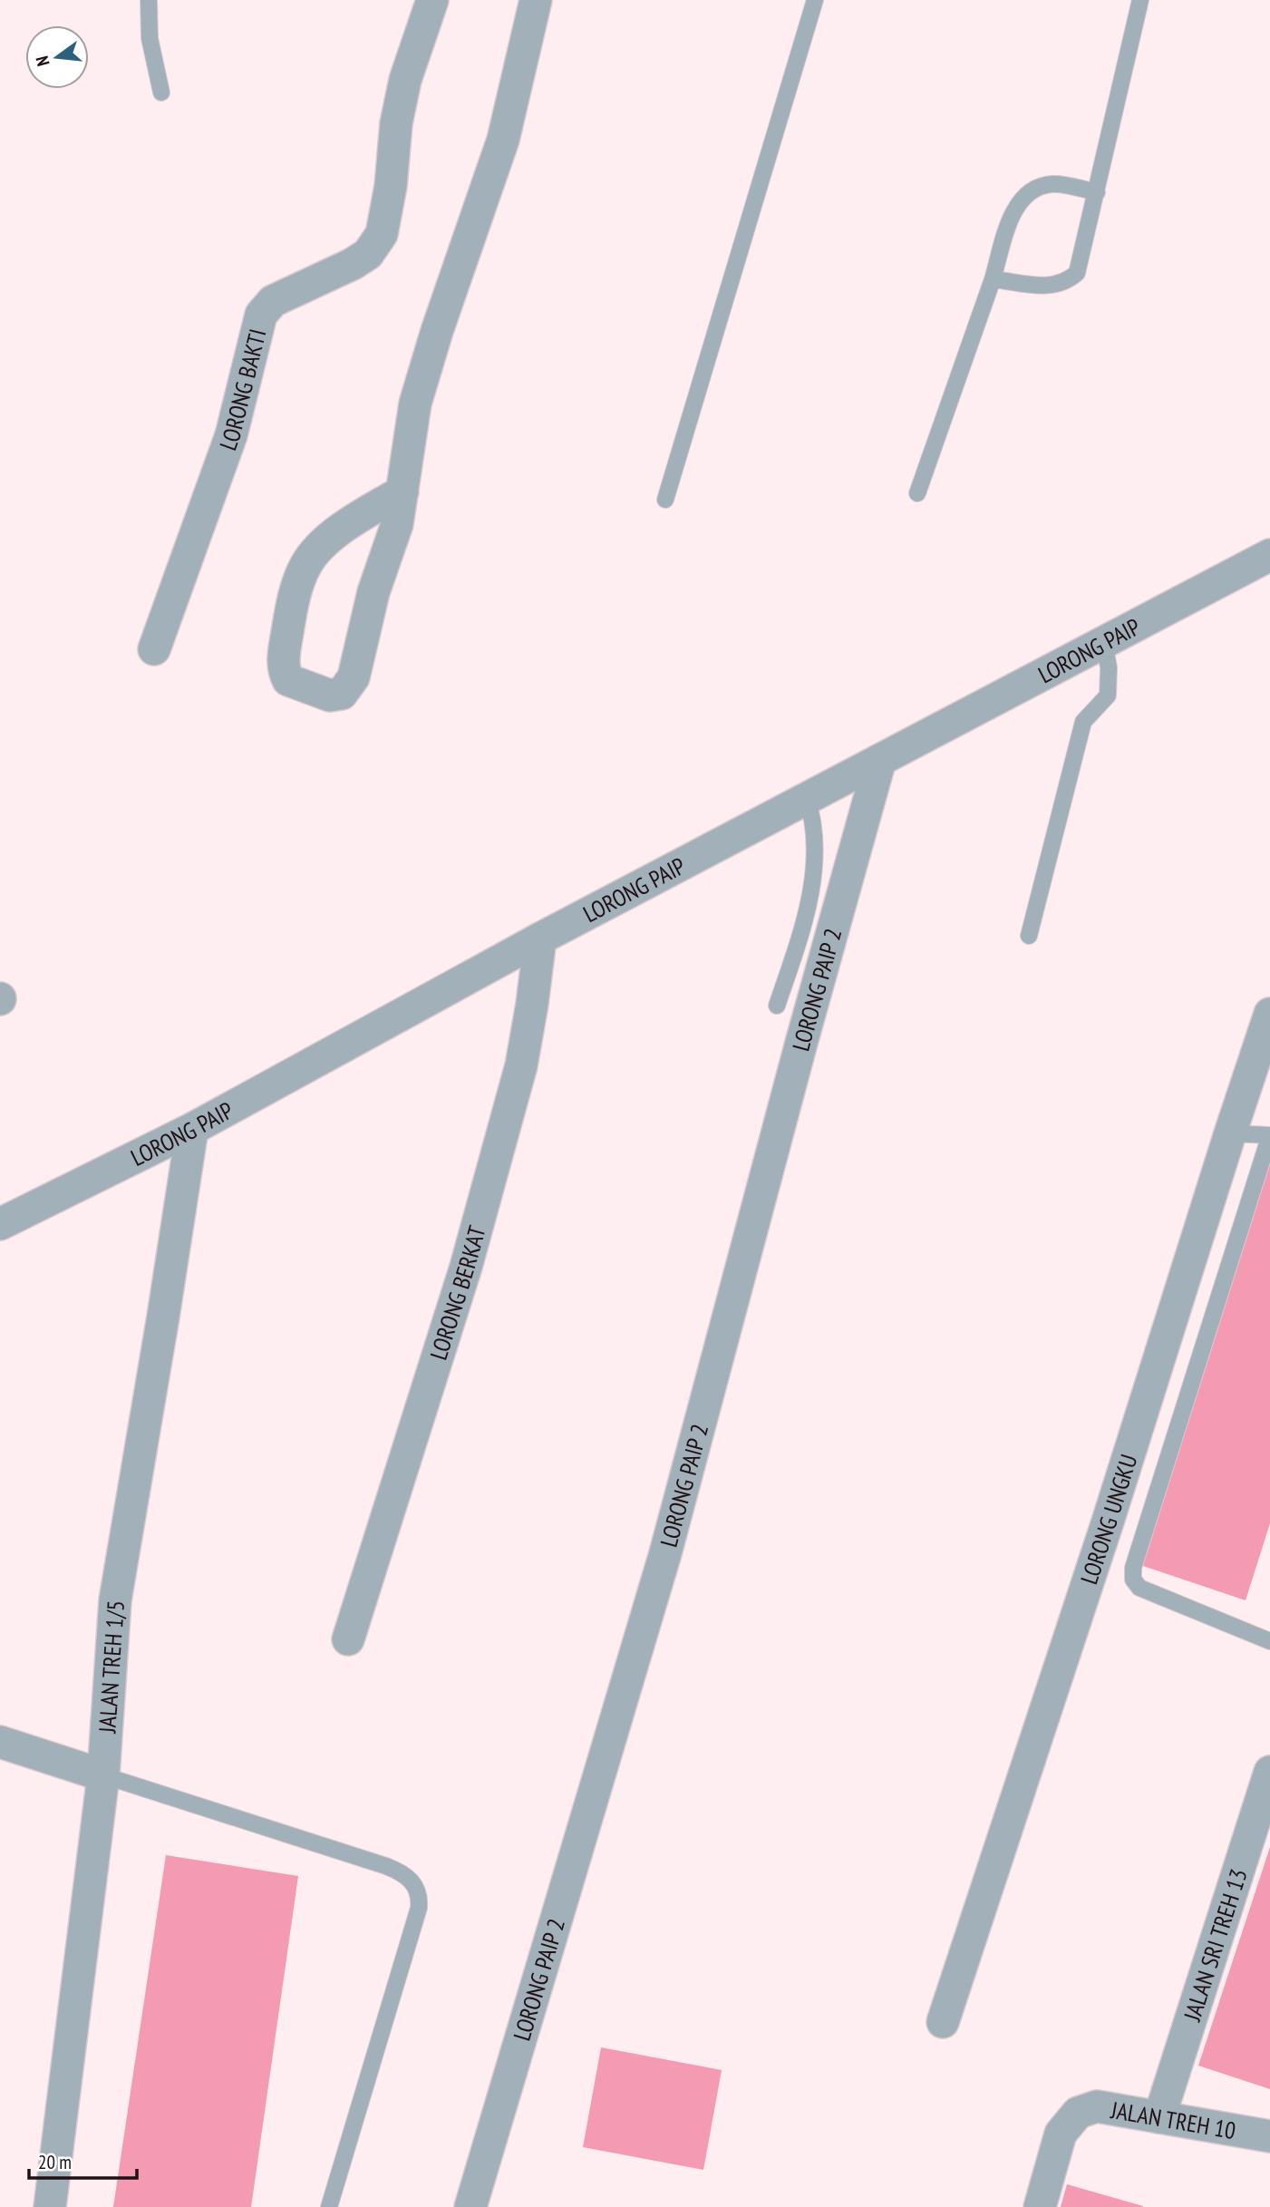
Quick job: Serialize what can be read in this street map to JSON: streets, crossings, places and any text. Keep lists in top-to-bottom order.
{
  "streets": {
    "street": [
      "LORONG BAKTI",
      "LORONG PAIP",
      "LORONG PAIP 2",
      "LORONG BERKAT",
      "LORONG UNGKU",
      "JALAN TREH 1/5",
      "JALAN SRI TREH 13",
      "JALAN TREH 10"
    ]
  },
  "crossings": [
    ["LORONG PAIP", "LORONG PAIP 2"],
    ["LORONG PAIP", "LORONG BERKAT"],
    ["LORONG PAIP", "JALAN TREH 1/5"],
    ["JALAN SRI TREH 13", "JALAN TREH 10"]
  ],
  "scale_bar": "20 m",
  "north": "left"
}
